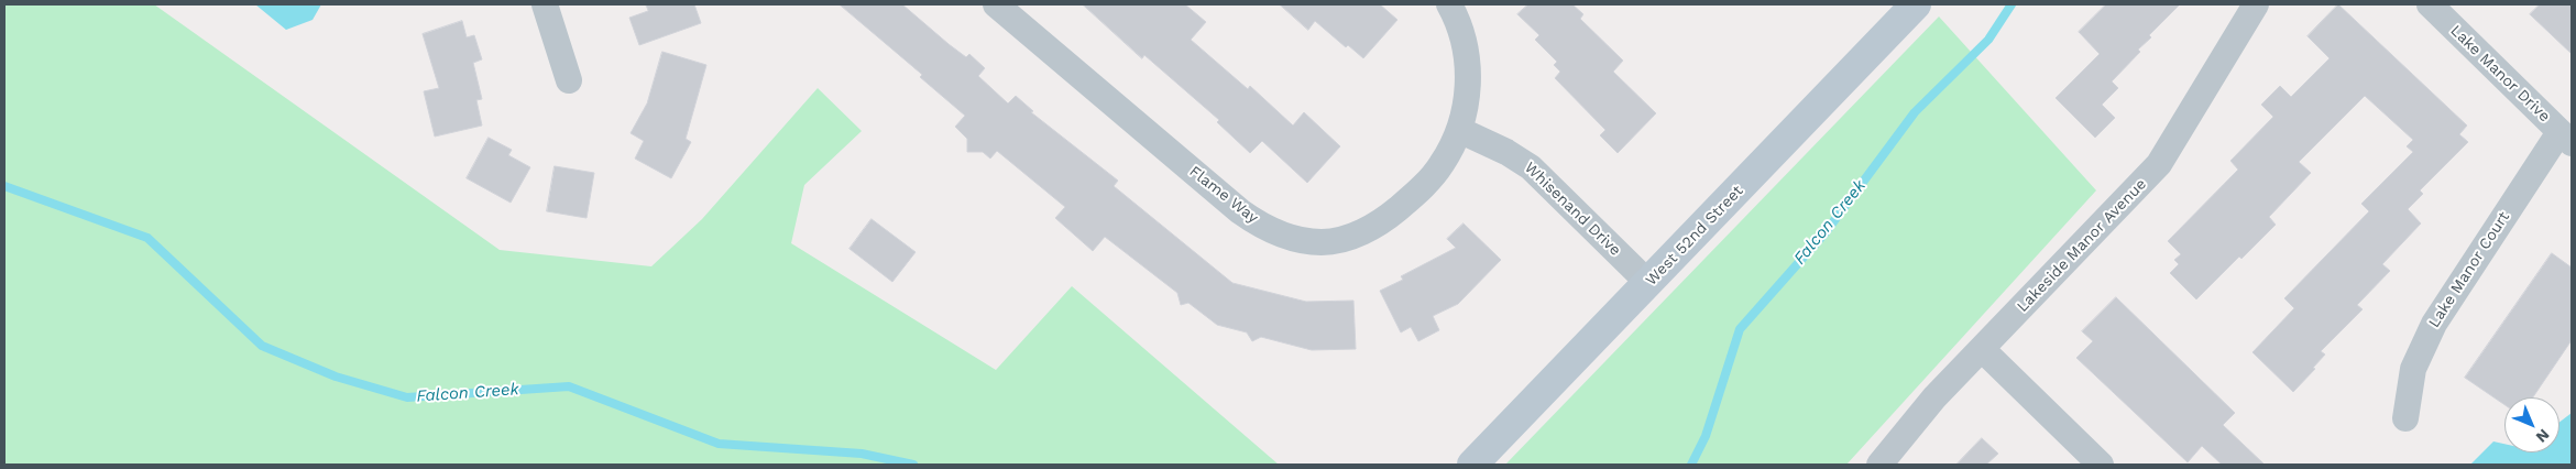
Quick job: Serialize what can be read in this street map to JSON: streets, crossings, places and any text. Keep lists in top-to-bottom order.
{
  "streets": {
    "street": [
      "Lake Manor Drive",
      "Flame Way",
      "Whisenand Drive",
      "West 52nd Street",
      "Lakeside Manor Avenue",
      "Lake Manor Court"
    ]
  },
  "crossings": [
    ["Lake Manor Drive", "Lake Manor Court"],
    ["Flame Way", "Whisenand Drive"],
    ["Whisenand Drive", "West 52nd Street"]
  ],
  "water": ["Falcon Creek"],
  "north": "bottom right"
}
